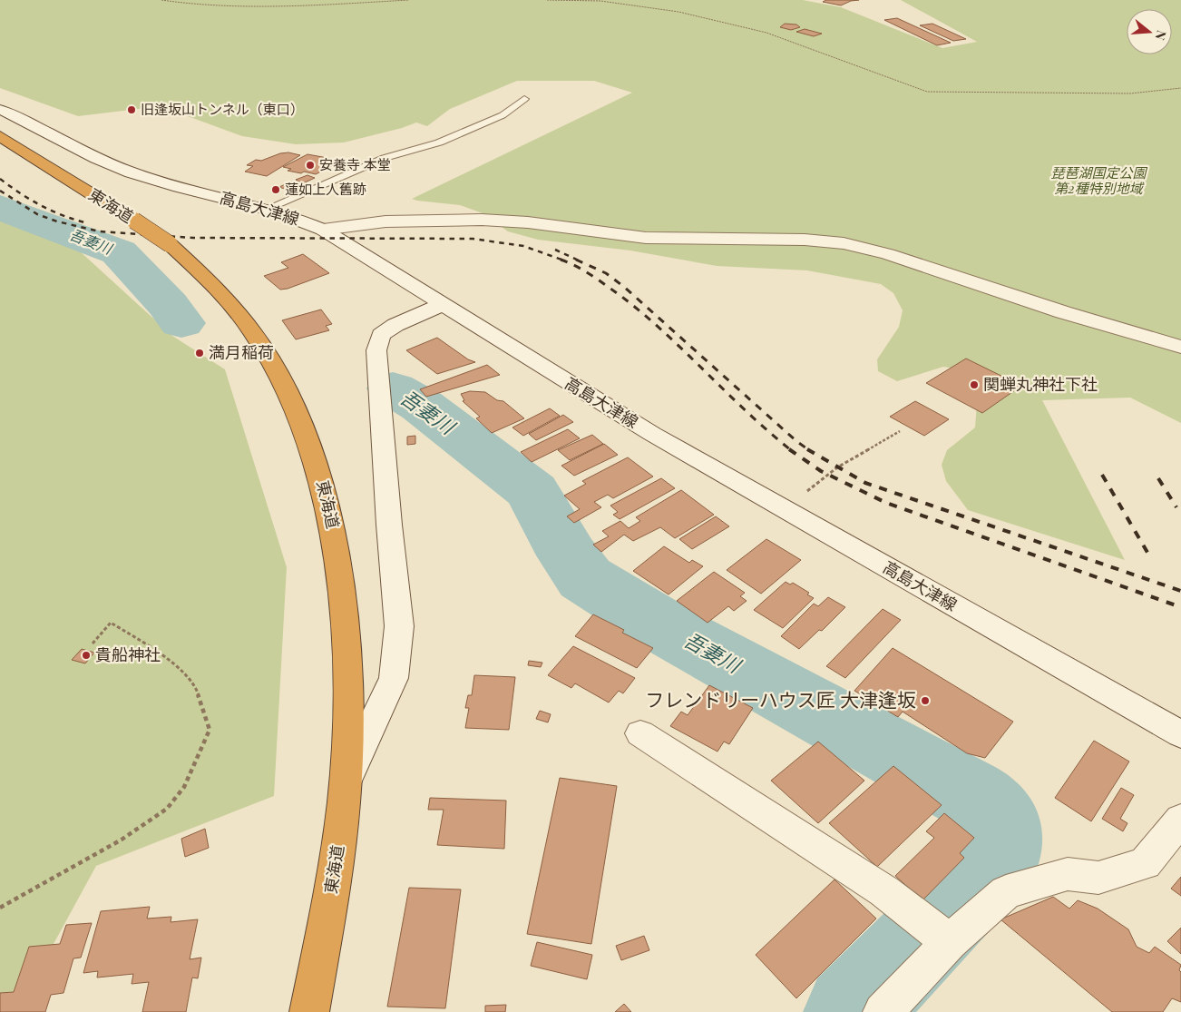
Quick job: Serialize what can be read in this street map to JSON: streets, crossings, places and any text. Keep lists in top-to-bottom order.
{
  "streets": {
    "highway": ["東海道"],
    "street": ["高島大津線"]
  },
  "water": ["吾妻川"],
  "parks": ["琵琶湖国定公園 第2種特別地域"],
  "places": [
    "旧逢坂山トンネル（東口）",
    "安養寺 本堂",
    "蓮如上人舊跡",
    "満月稲荷",
    "関蝉丸神社下社",
    "貴船神社",
    "フレンドリーハウス匠 大津逢坂"
  ],
  "north": "right"
}
